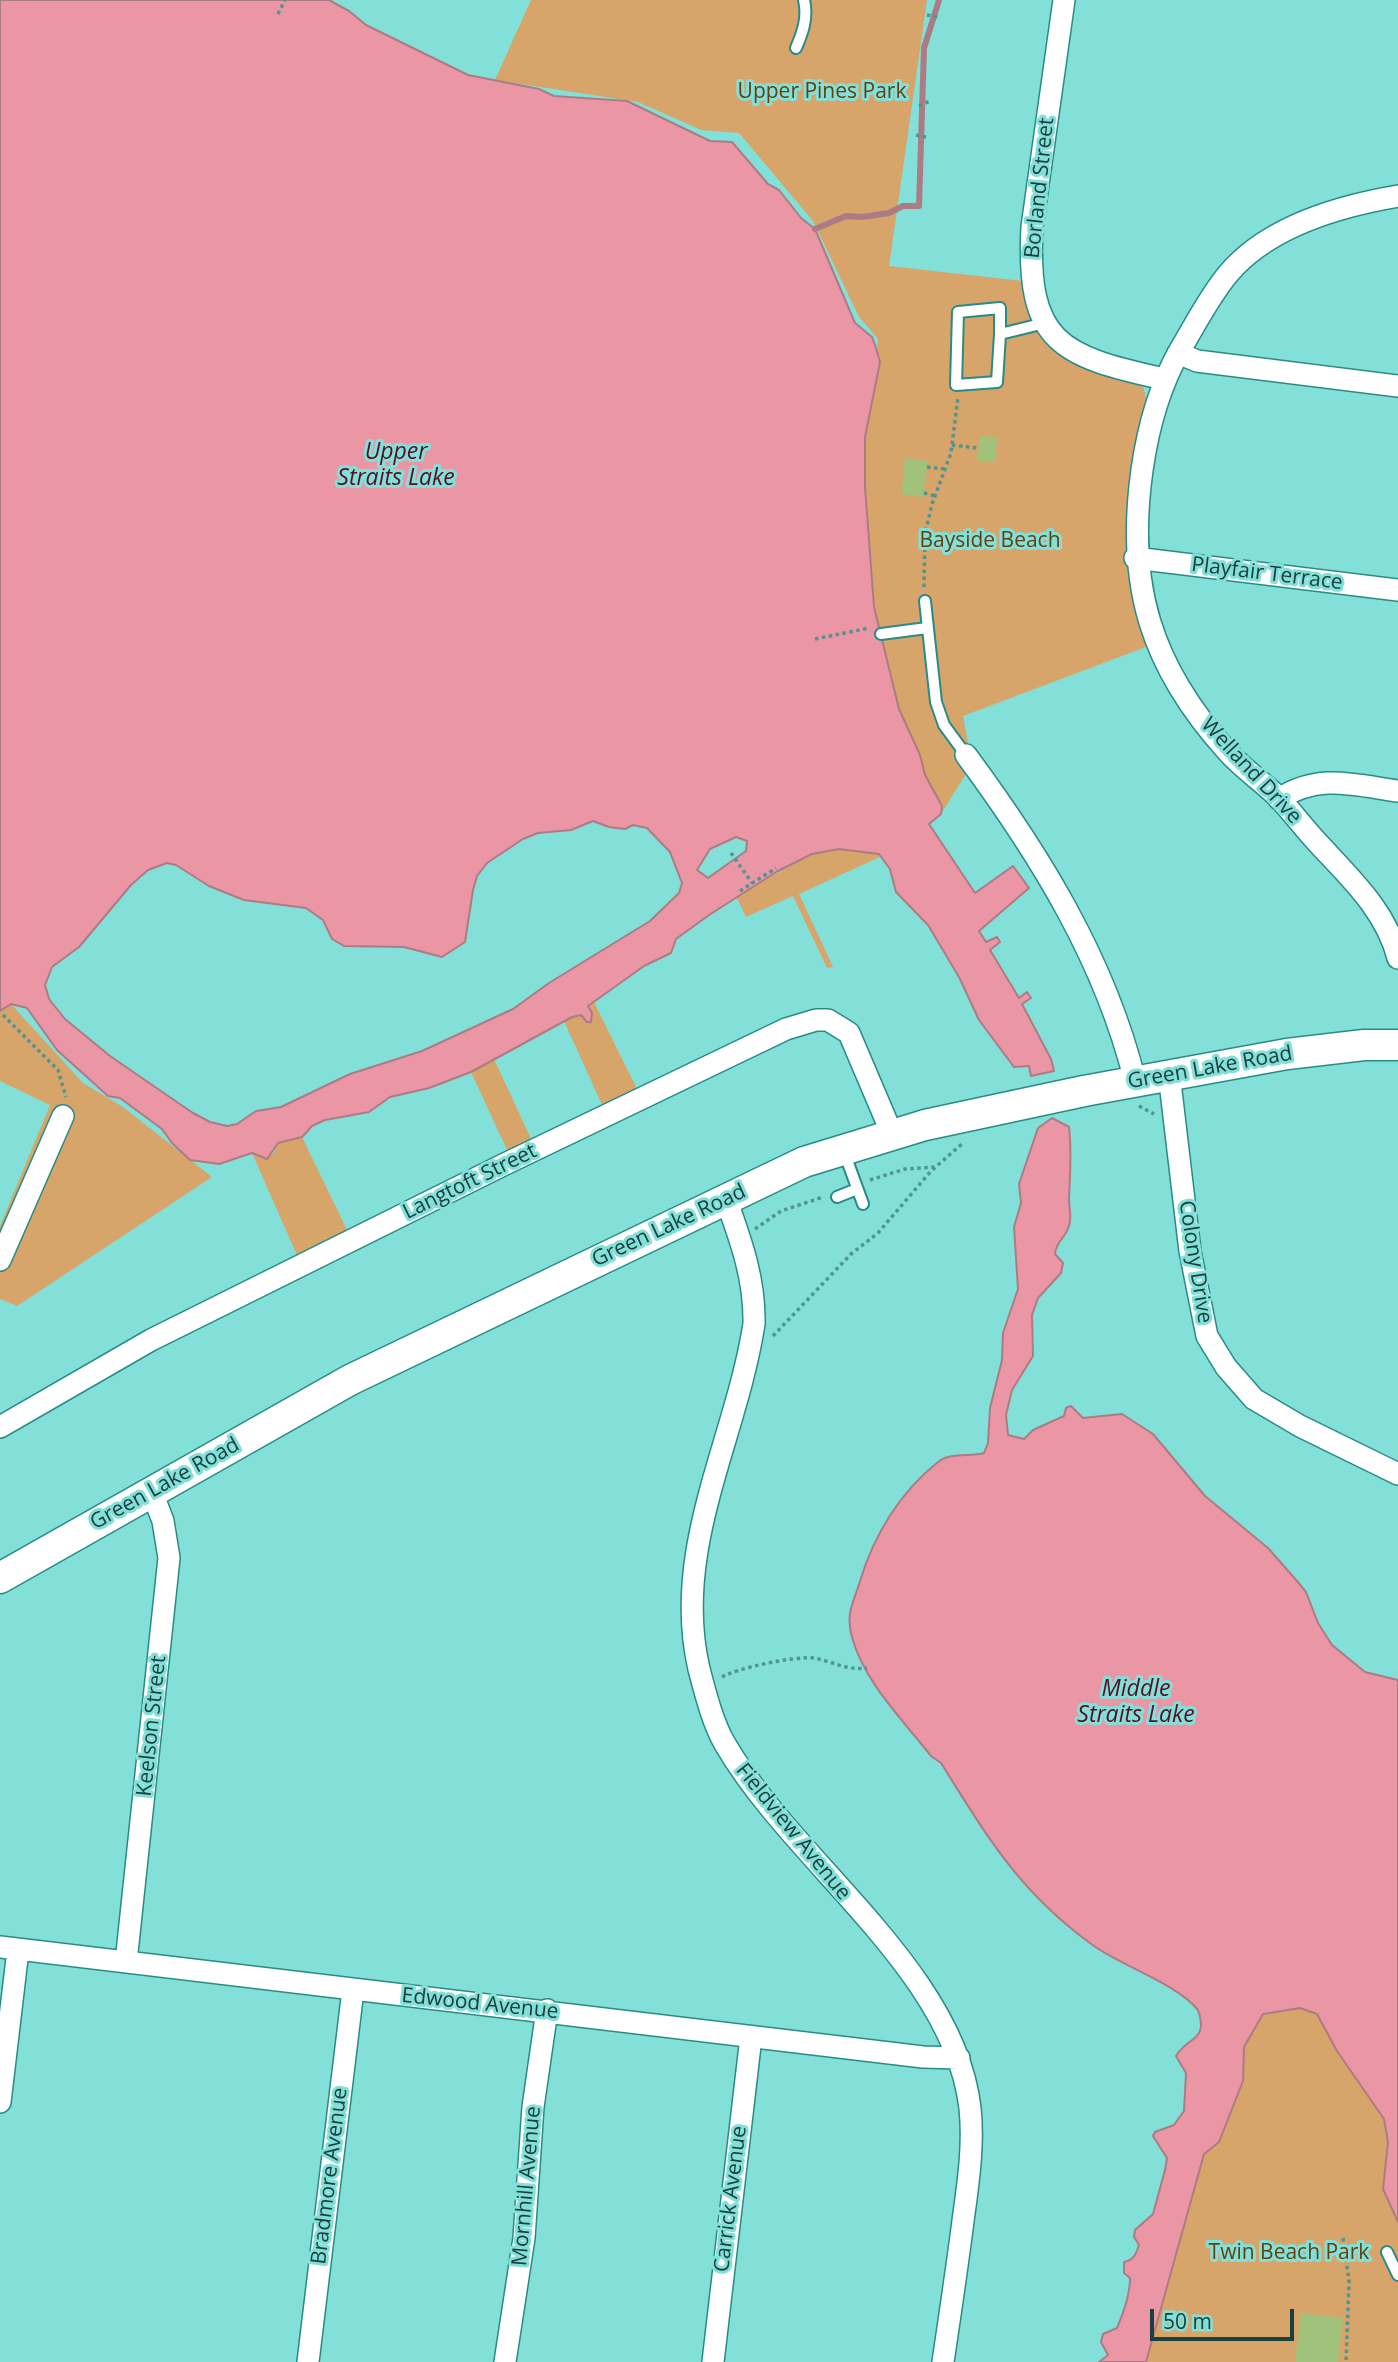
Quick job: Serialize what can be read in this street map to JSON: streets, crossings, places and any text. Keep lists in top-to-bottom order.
{
  "streets": {
    "street": [
      "Borland Street",
      "Playfair Terrace",
      "Welland Drive",
      "Green Lake Road",
      "Langtoft Street",
      "Colony Drive",
      "Keelson Street",
      "Fieldview Avenue",
      "Edwood Avenue",
      "Bradmore Avenue",
      "Mornhill Avenue",
      "Carrick Avenue"
    ]
  },
  "crossings": [
    ["Borland Street", "Welland Drive"],
    ["Playfair Terrace", "Welland Drive"],
    ["Green Lake Road", "Langtoft Street"],
    ["Green Lake Road", "Colony Drive"],
    ["Green Lake Road", "Keelson Street"],
    ["Green Lake Road", "Fieldview Avenue"],
    ["Keelson Street", "Edwood Avenue"],
    ["Fieldview Avenue", "Edwood Avenue"],
    ["Edwood Avenue", "Bradmore Avenue"],
    ["Edwood Avenue", "Mornhill Avenue"],
    ["Edwood Avenue", "Carrick Avenue"]
  ],
  "water": ["Upper Straits Lake", "Middle Straits Lake"],
  "parks": ["Upper Pines Park", "Bayside Beach", "Twin Beach Park"],
  "scale_bar": "50 m"
}
